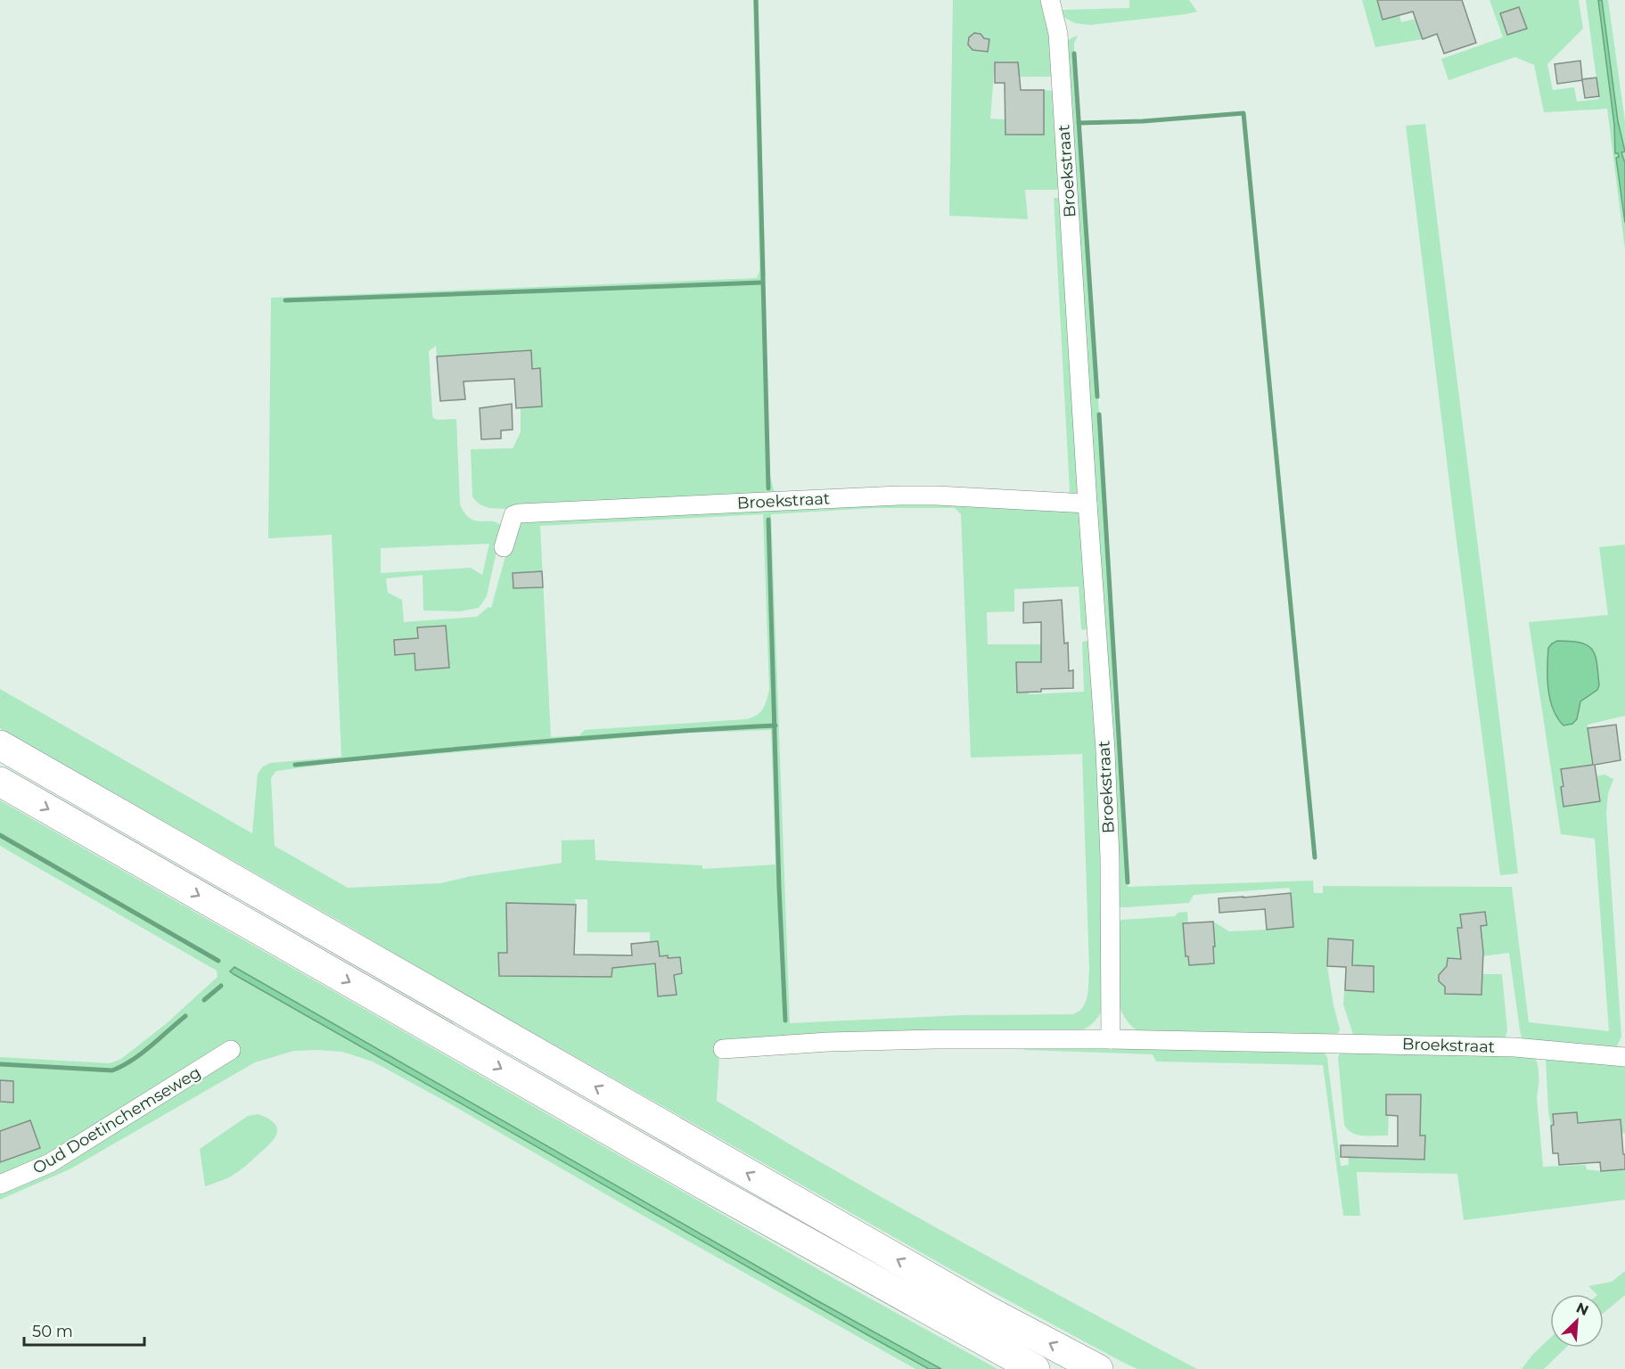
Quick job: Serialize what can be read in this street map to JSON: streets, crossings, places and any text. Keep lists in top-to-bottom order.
{
  "streets": {
    "street": ["Broekstraat", "Oud Doetinchemseweg"]
  },
  "scale_bar": "50 m",
  "north": "top right"
}
